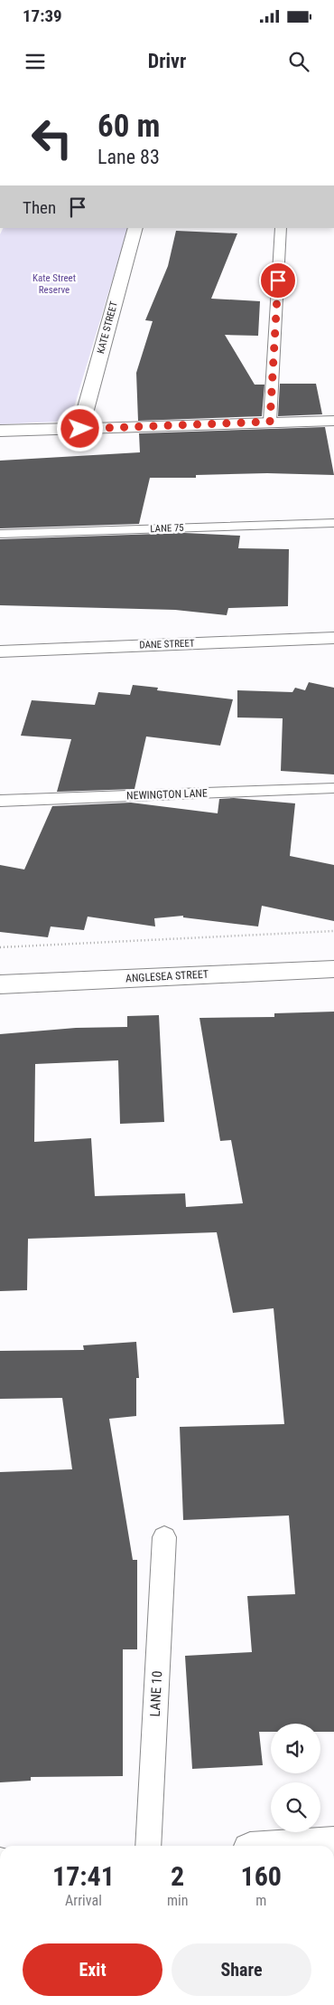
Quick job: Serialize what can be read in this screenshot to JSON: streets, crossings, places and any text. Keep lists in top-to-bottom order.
{
  "streets": {
    "street": ["KATE STREET", "DANE STREET", "ANGLESEA STREET"],
    "lane": ["LANE 75", "NEWINGTON LANE", "LANE 10"]
  },
  "parks": ["Kate Street Reserve"],
  "page": {
    "status": "17:39",
    "header": "Drivr",
    "turn": ["60 m", "Lane 83"],
    "then": "Then",
    "eta": [
      "17:41",
      "Arrival",
      "2",
      "min",
      "160",
      "m"
    ],
    "buttons": ["Exit", "Share"]
  }
}
